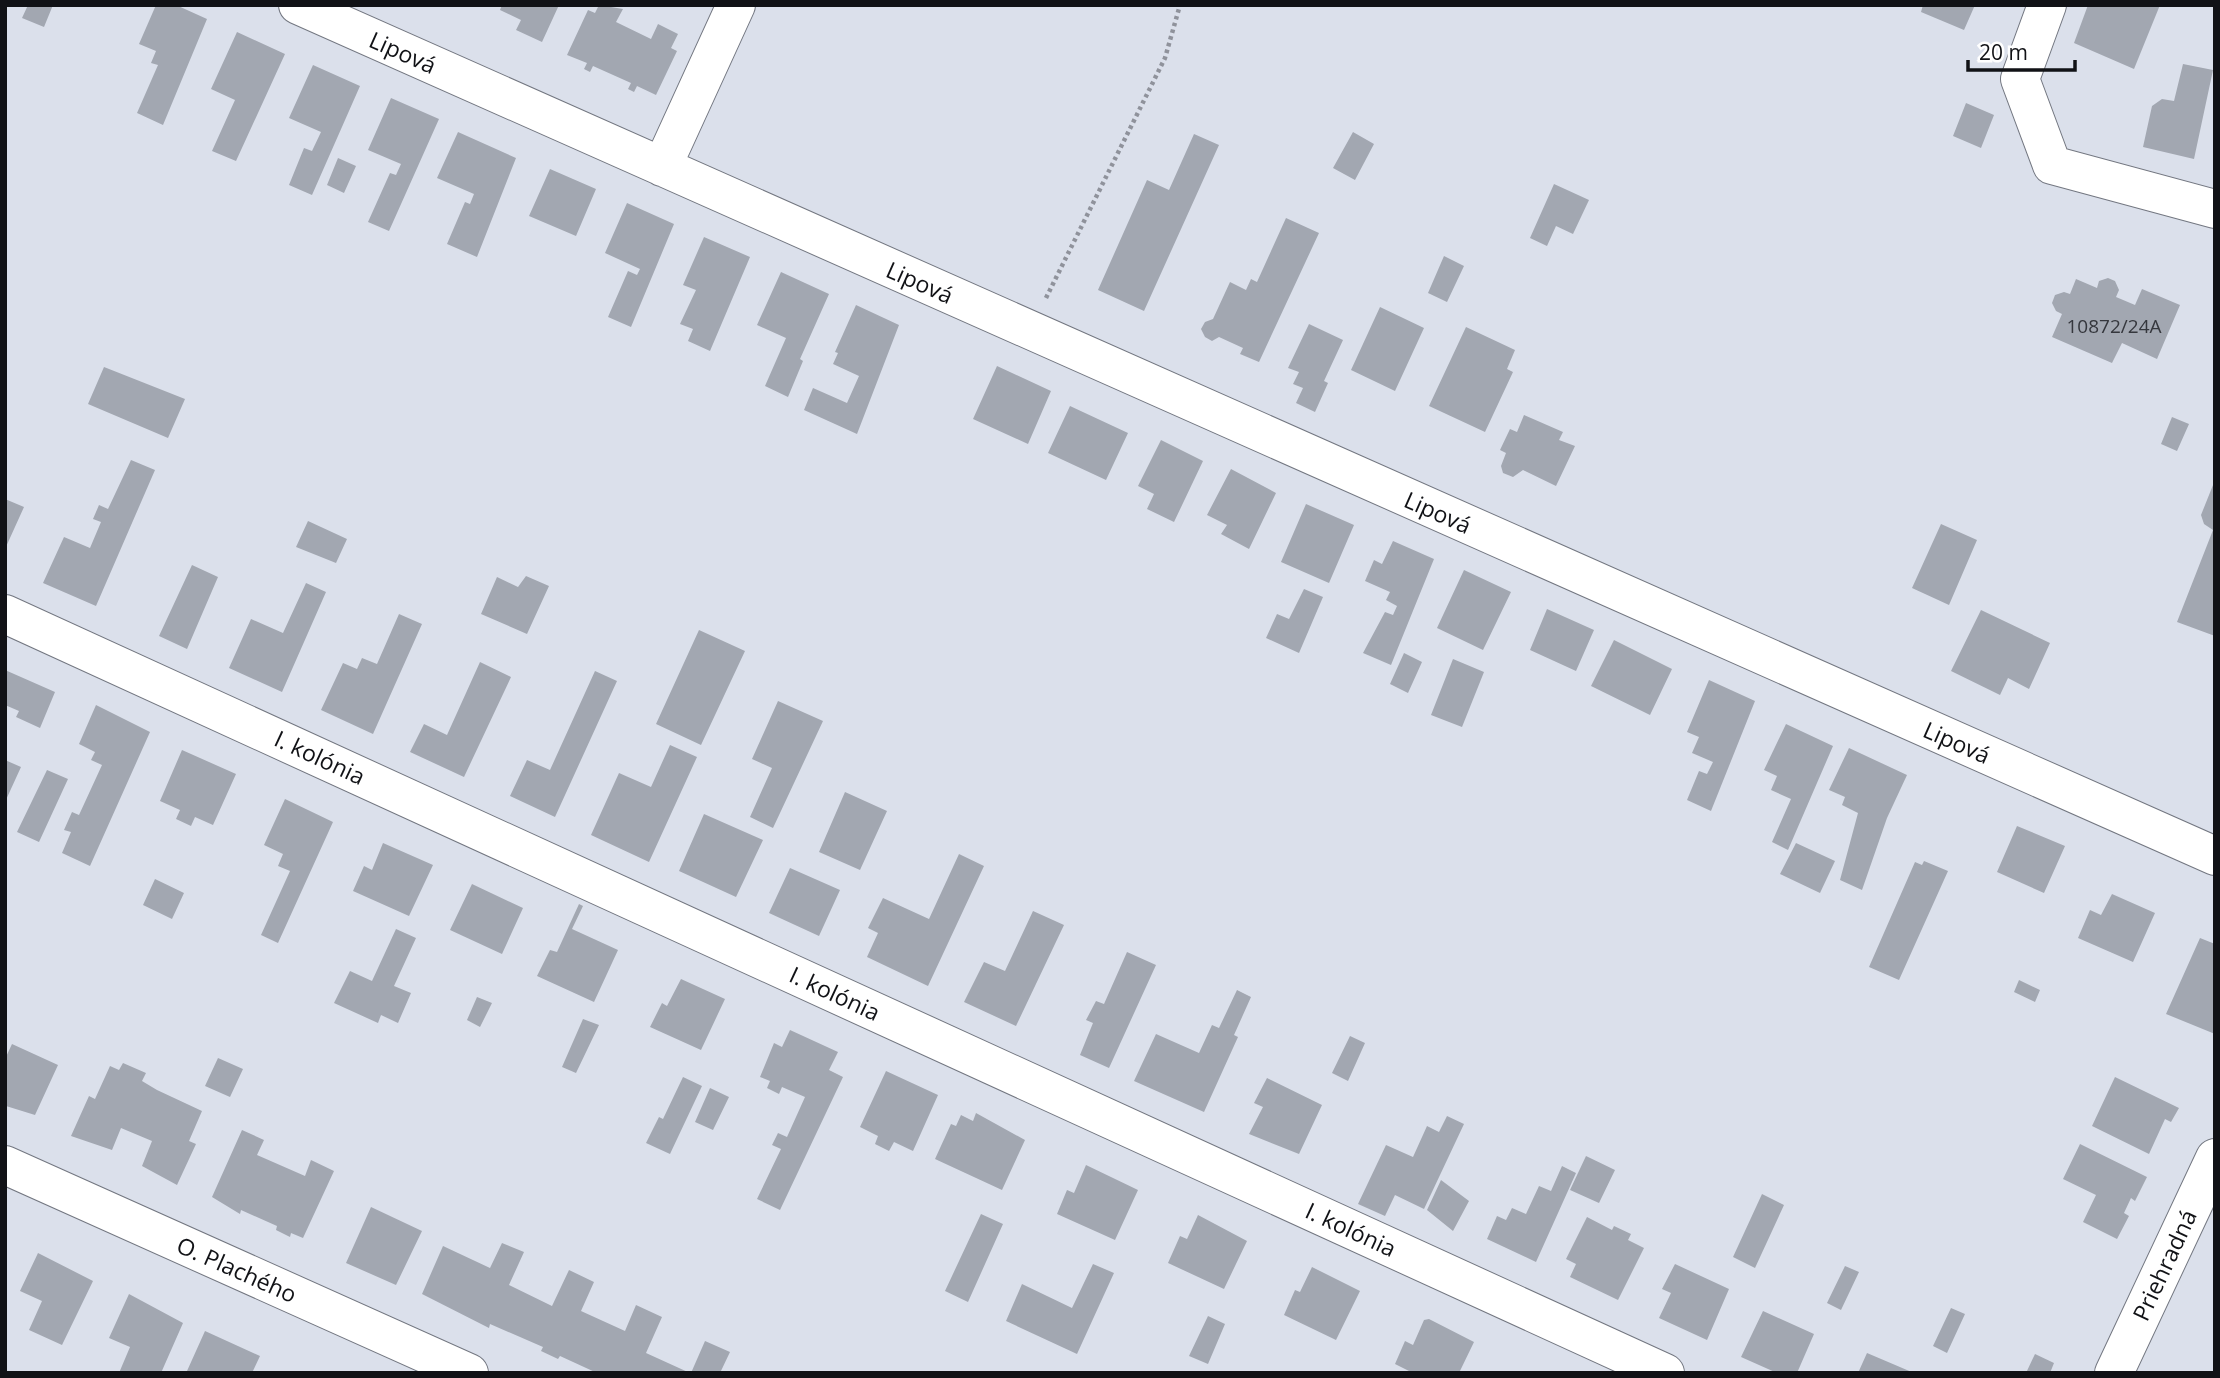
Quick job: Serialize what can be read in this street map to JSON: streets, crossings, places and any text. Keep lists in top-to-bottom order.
{
  "streets": {
    "street": [
      "Lipová",
      "I. kolónia",
      "Priehradná",
      "O. Plachého"
    ]
  },
  "house_numbers": ["10872/24A"],
  "scale_bar": "20 m"
}
